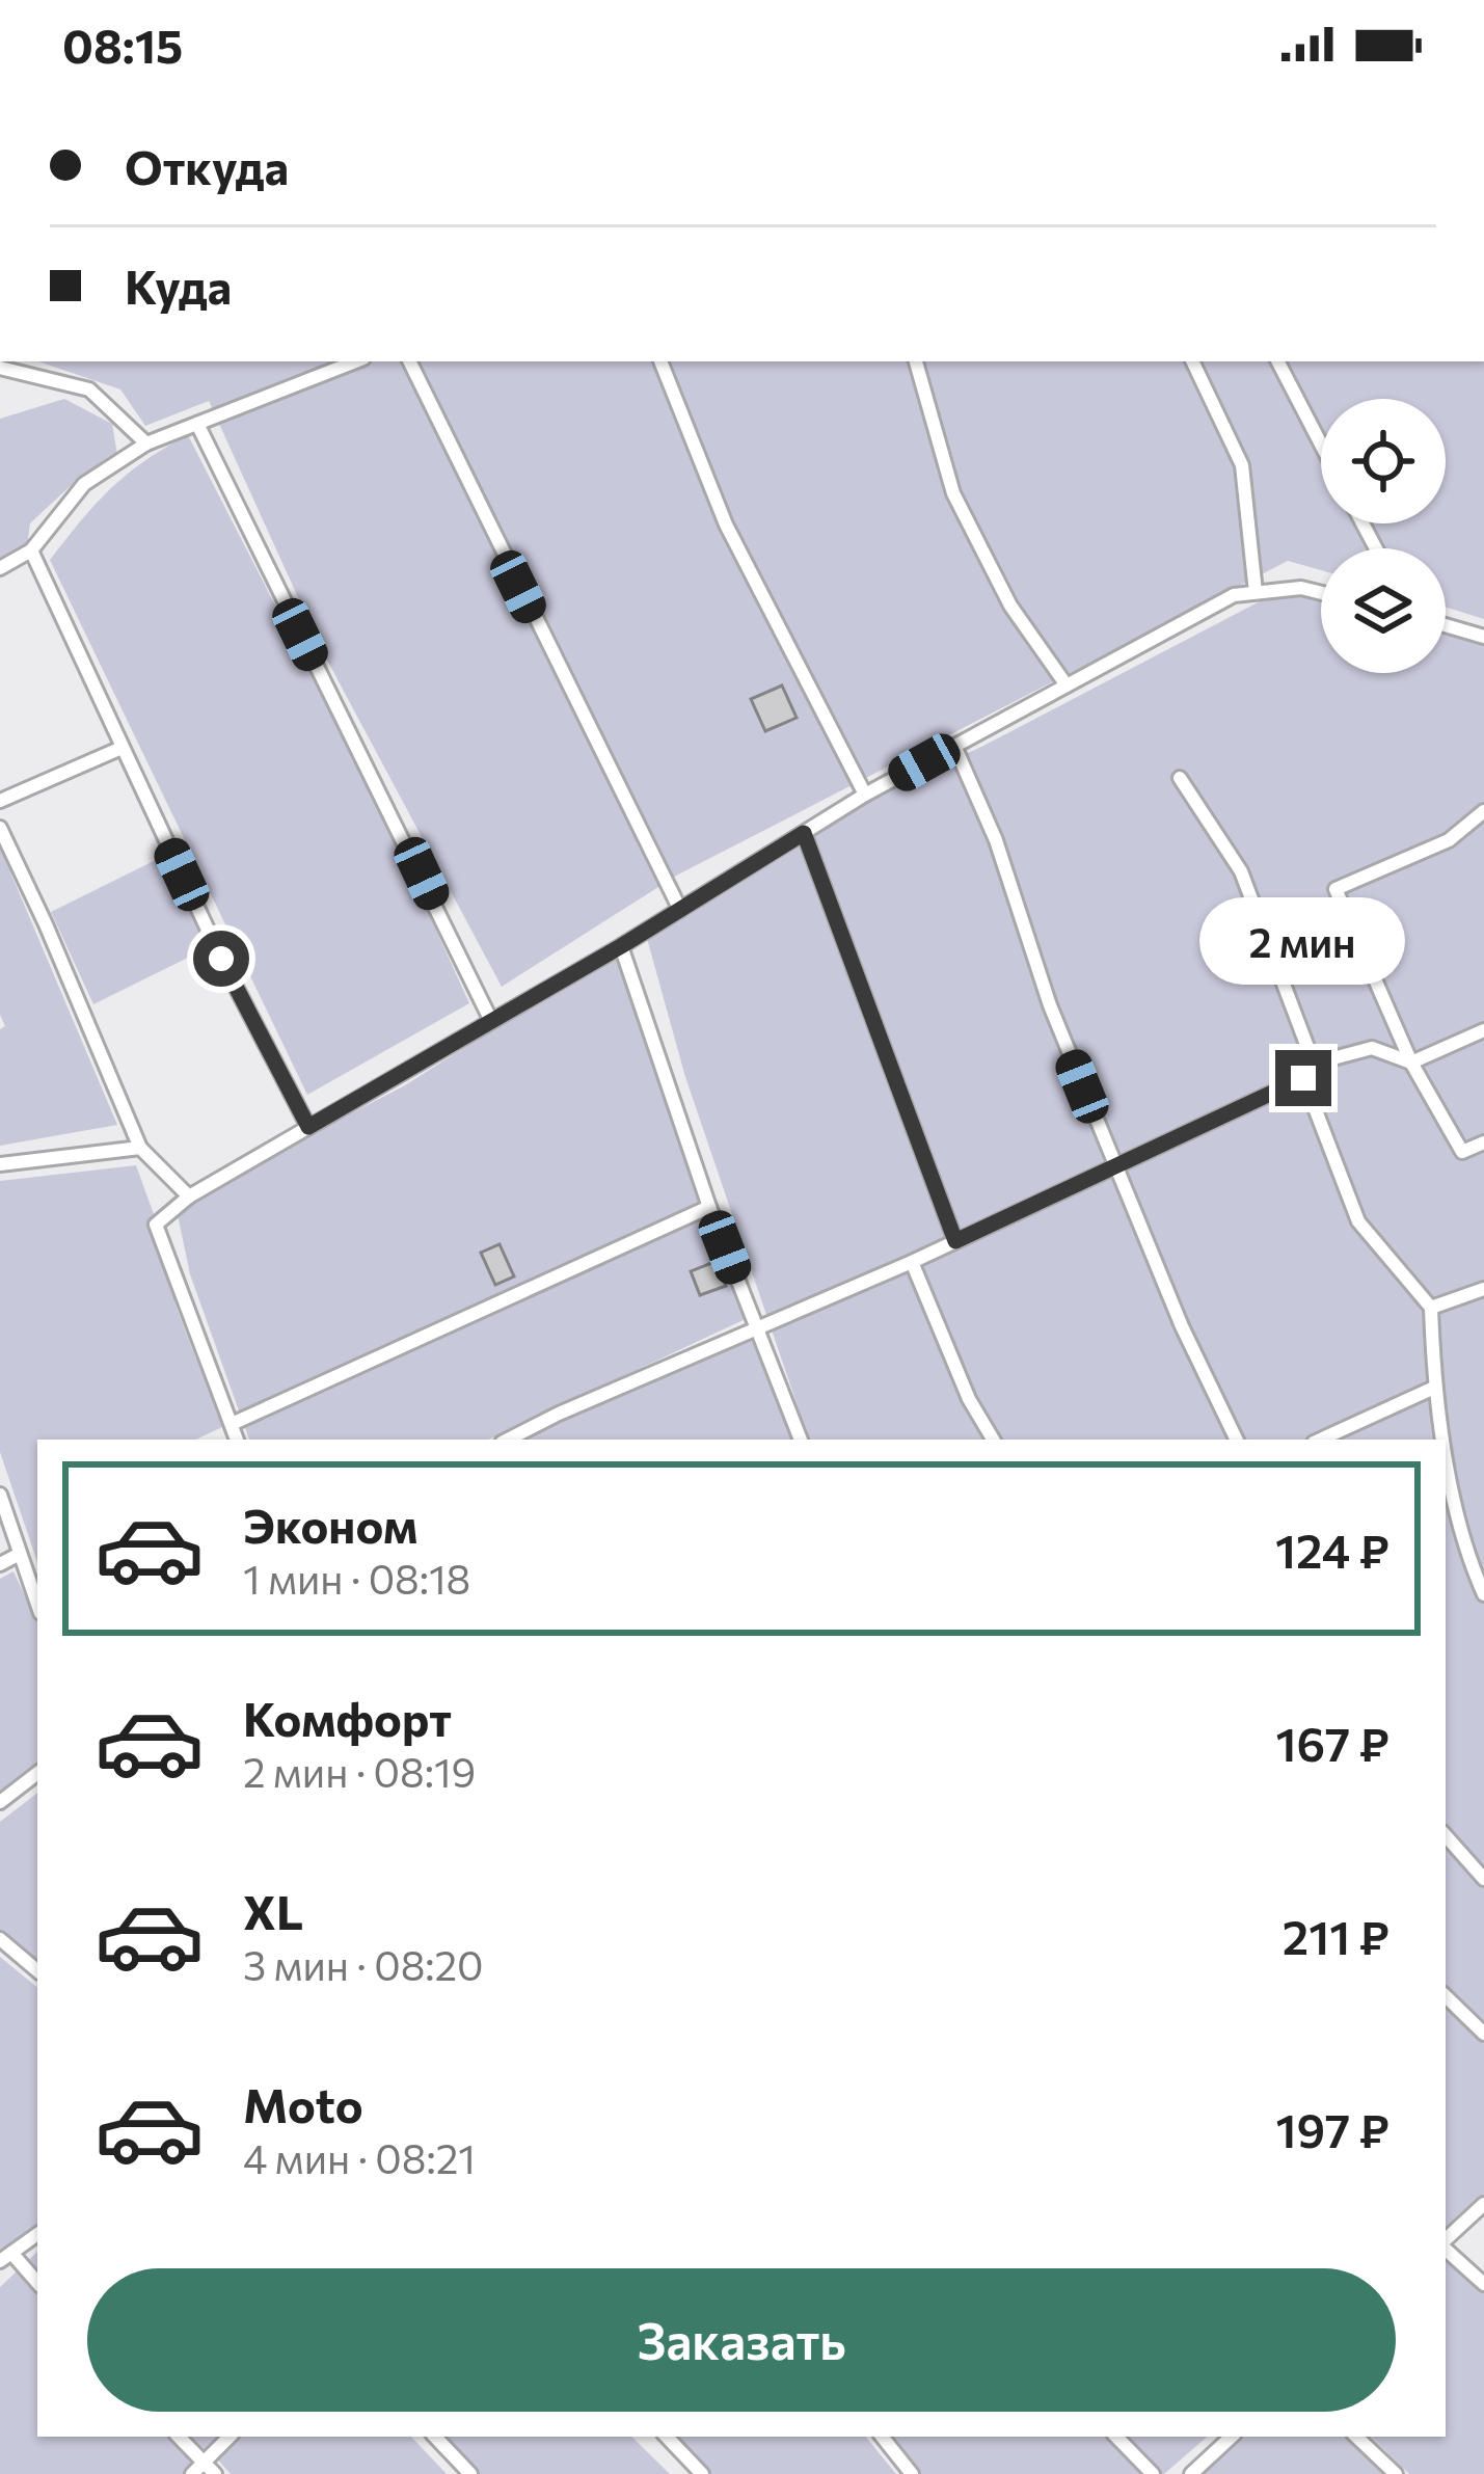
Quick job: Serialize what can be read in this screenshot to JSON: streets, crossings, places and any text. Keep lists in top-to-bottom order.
{
  "page": {
    "status": "08:15",
    "banner": ["Откуда", "Куда"],
    "bubble": "2 мин",
    "list": [
      {
        "name": "Эконом",
        "note": "1 мин · 08:18",
        "value": "124 ₽"
      },
      {
        "name": "Комфорт",
        "note": "2 мин · 08:19",
        "value": "167 ₽"
      },
      {
        "name": "XL",
        "note": "3 мин · 08:20",
        "value": "211 ₽"
      },
      {
        "name": "Moto",
        "note": "4 мин · 08:21",
        "value": "197 ₽"
      }
    ],
    "buttons": "Заказать"
  }
}
